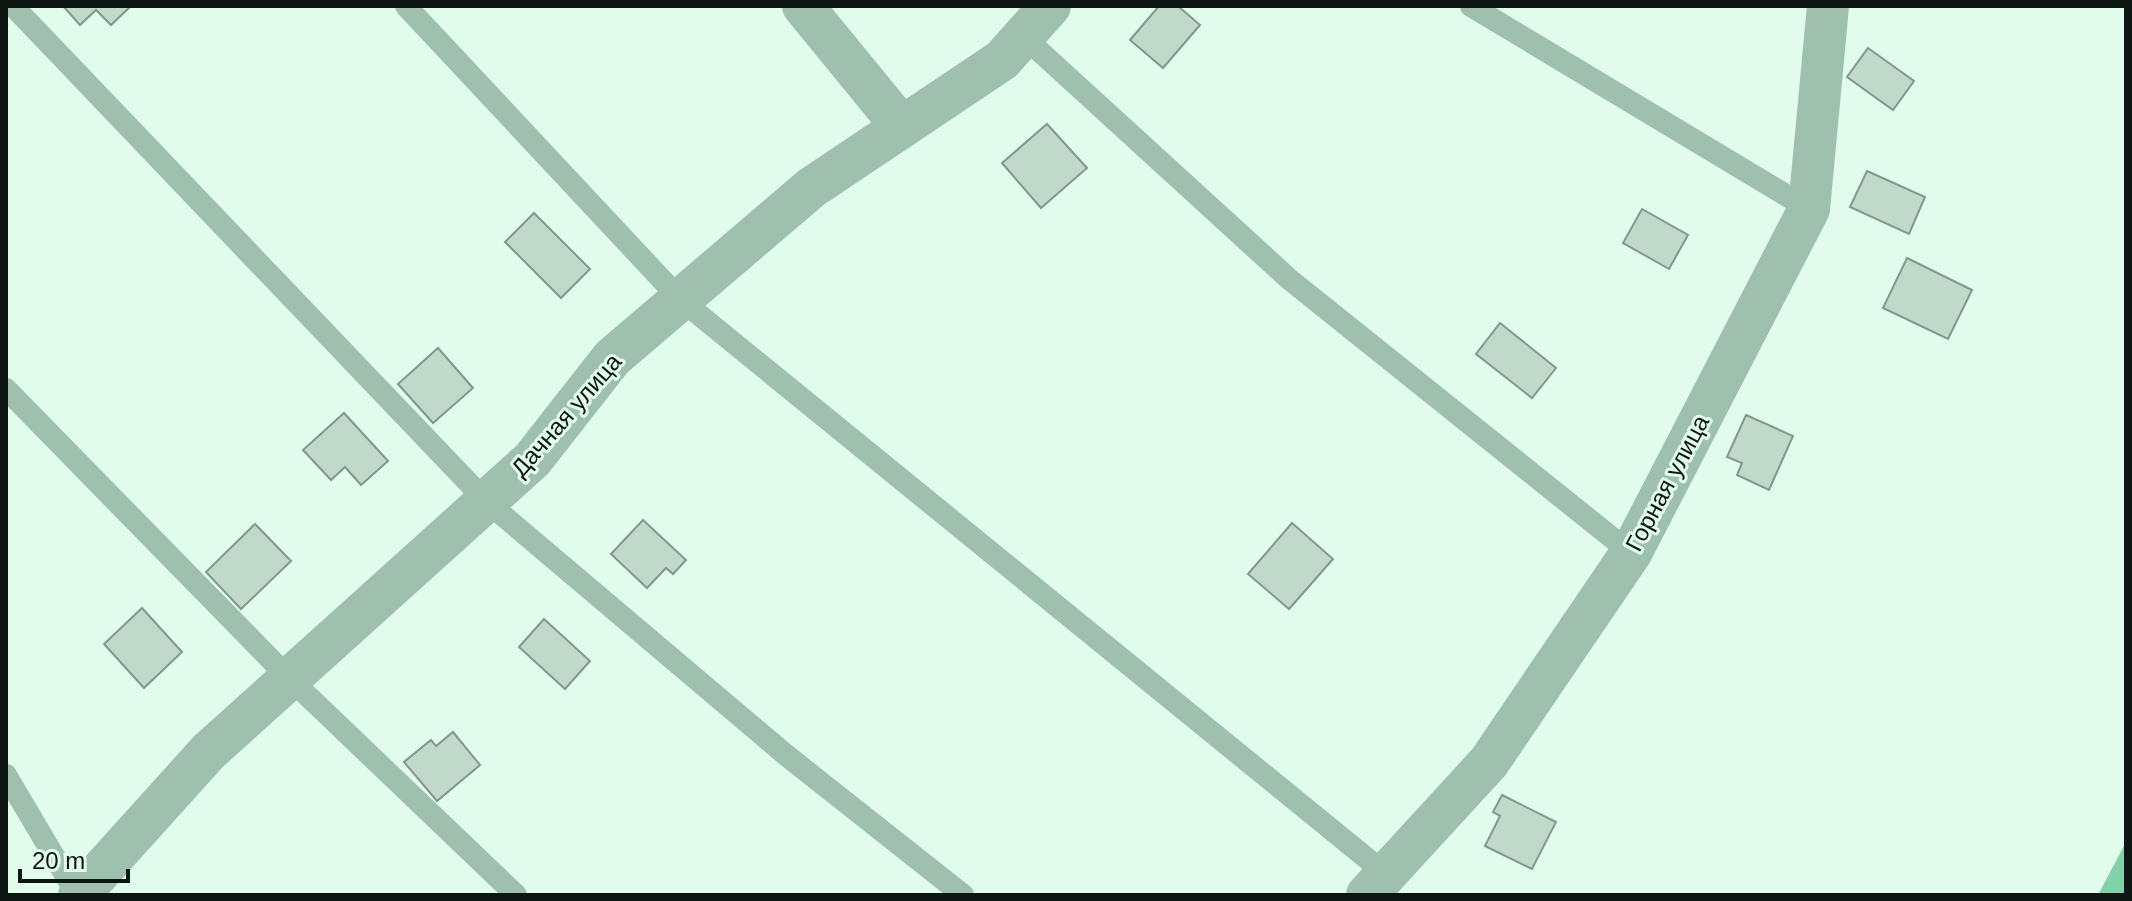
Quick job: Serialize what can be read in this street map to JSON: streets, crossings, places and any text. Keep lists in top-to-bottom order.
{
  "streets": {
    "street": ["Дачная улица", "Горная улица"]
  },
  "scale_bar": "20 m"
}
